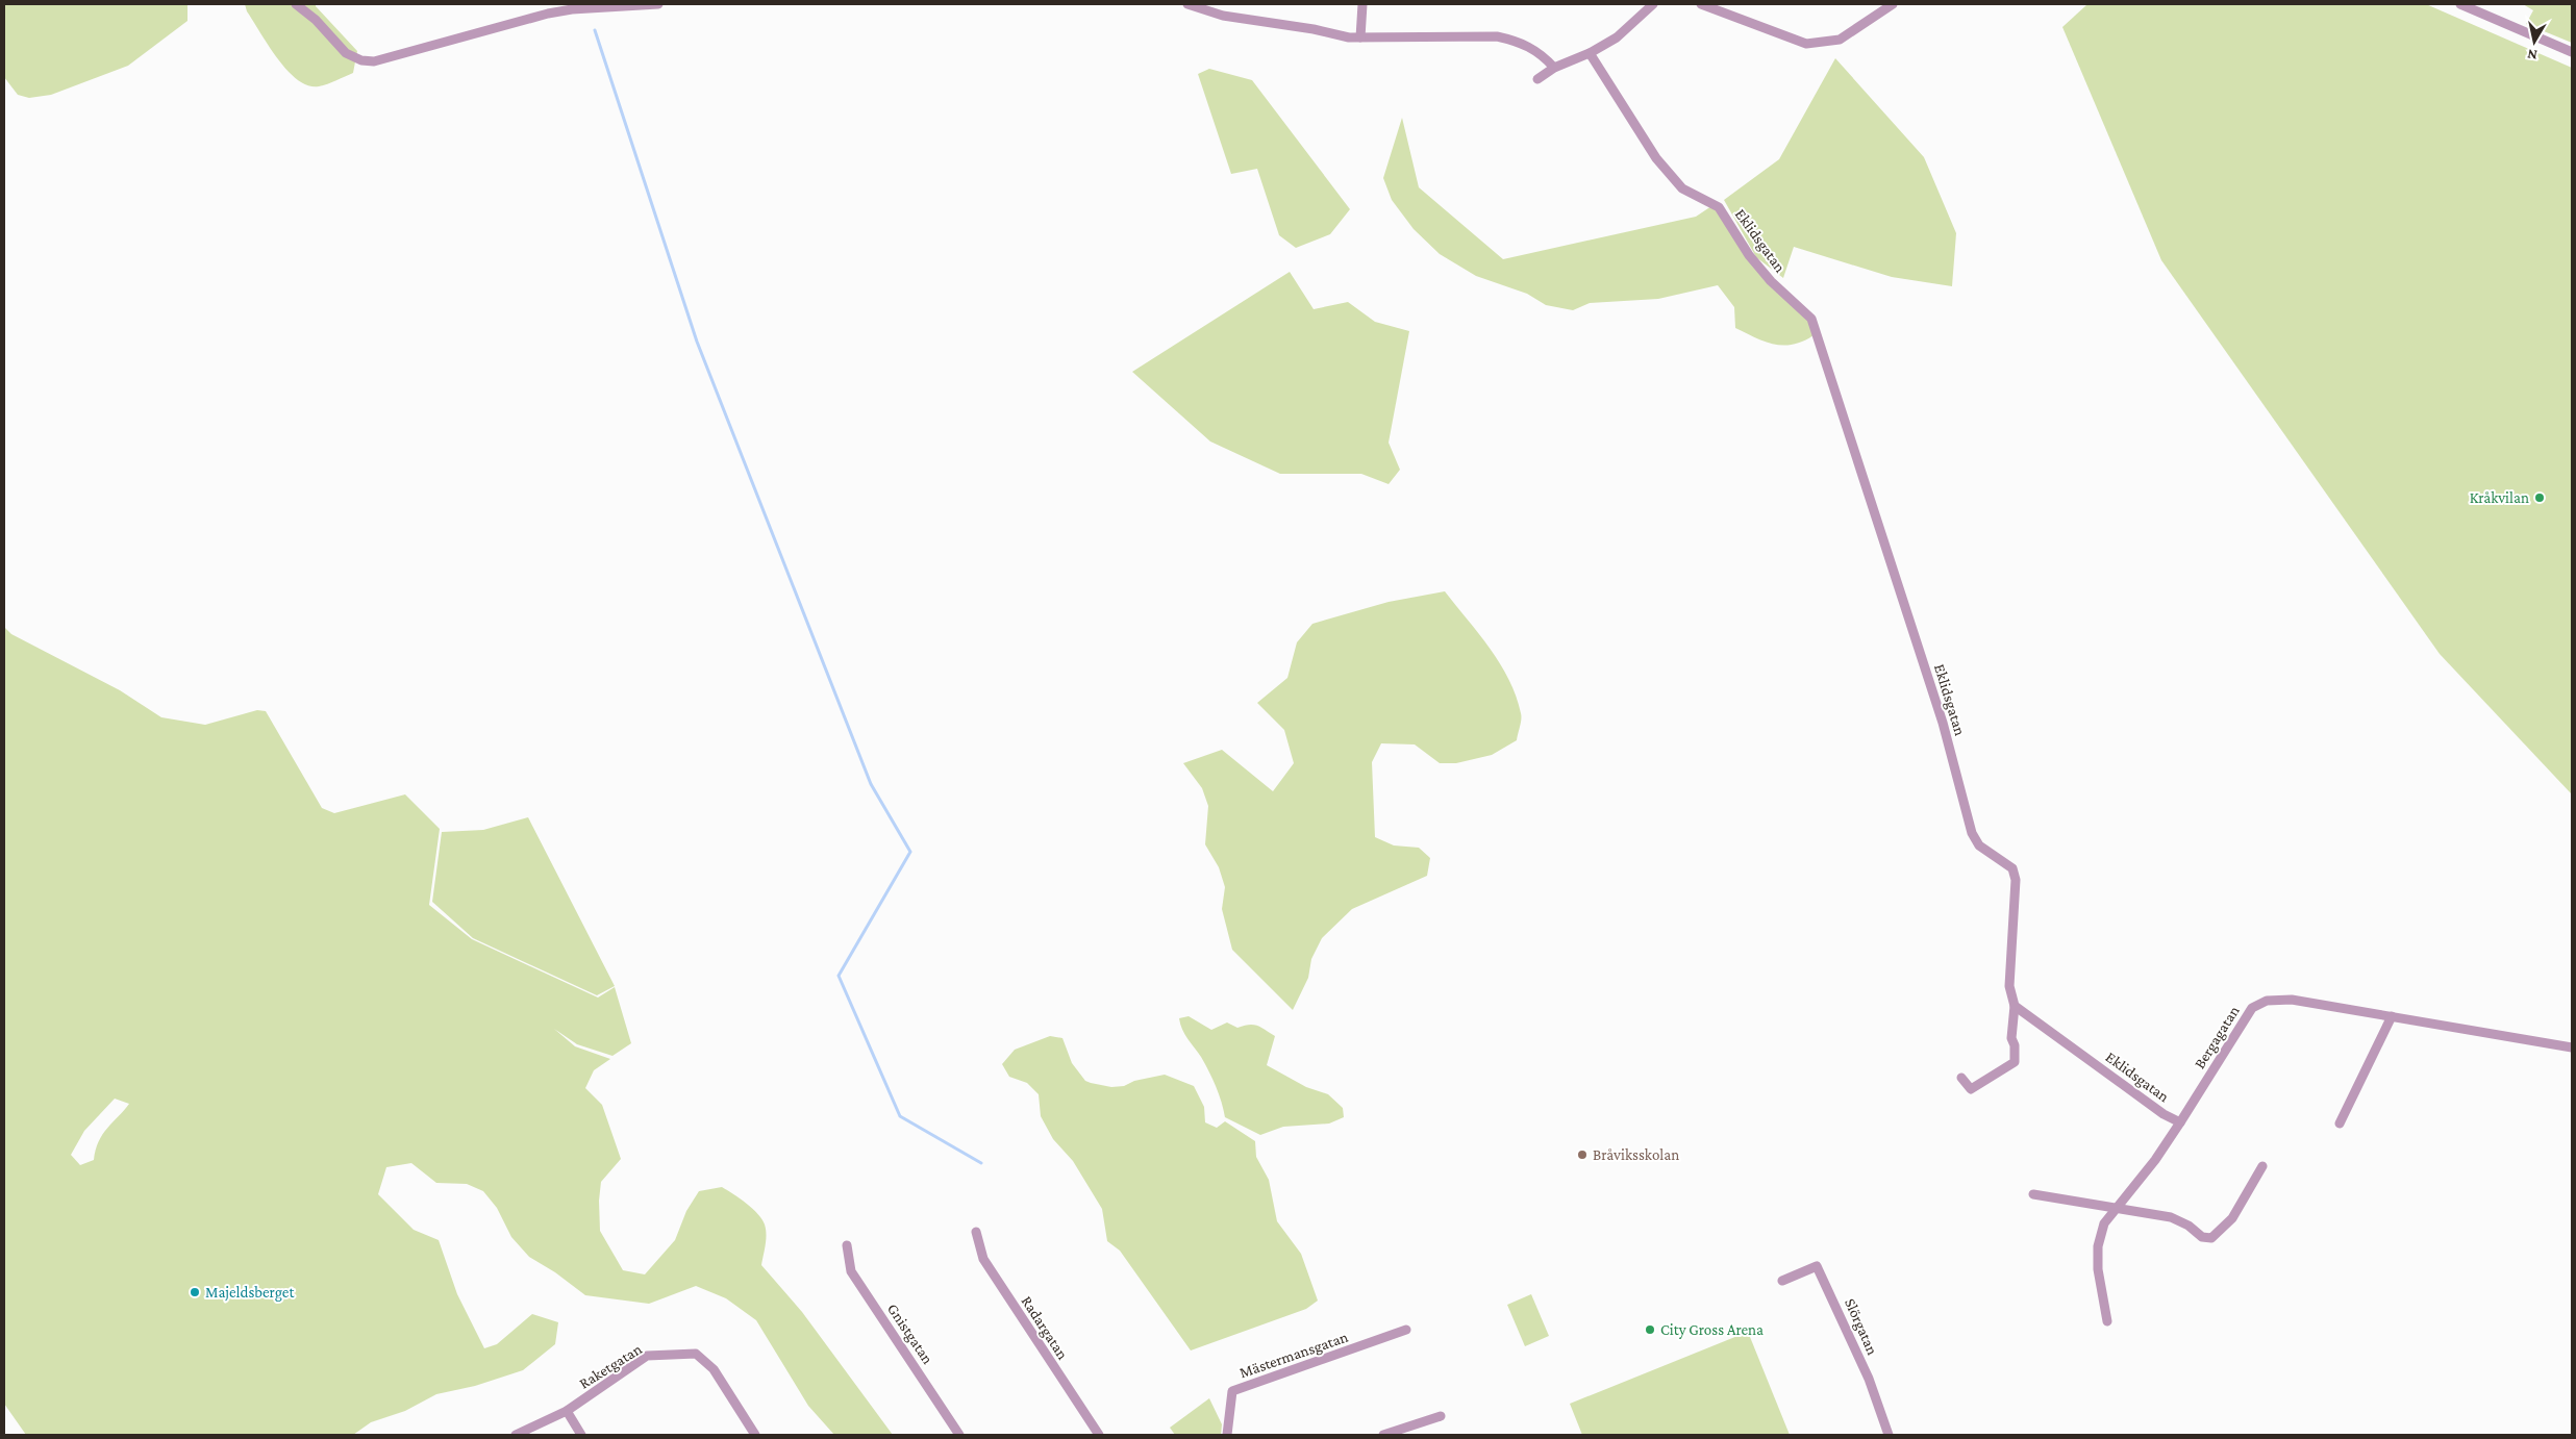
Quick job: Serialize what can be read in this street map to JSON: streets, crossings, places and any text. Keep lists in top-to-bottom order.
{
  "streets": {
    "street": [
      "Eklidsgatan",
      "Bergagatan",
      "Slörgatan",
      "Radargatan",
      "Gnistgatan",
      "Mästermansgatan",
      "Raketgatan"
    ]
  },
  "crossings": [
    ["Eklidsgatan", "Bergagatan"]
  ],
  "places": [
    "Kråkvilan",
    "Bråviksskolan",
    "Majeldsberget",
    "City Gross Arena"
  ],
  "north": "bottom"
}
